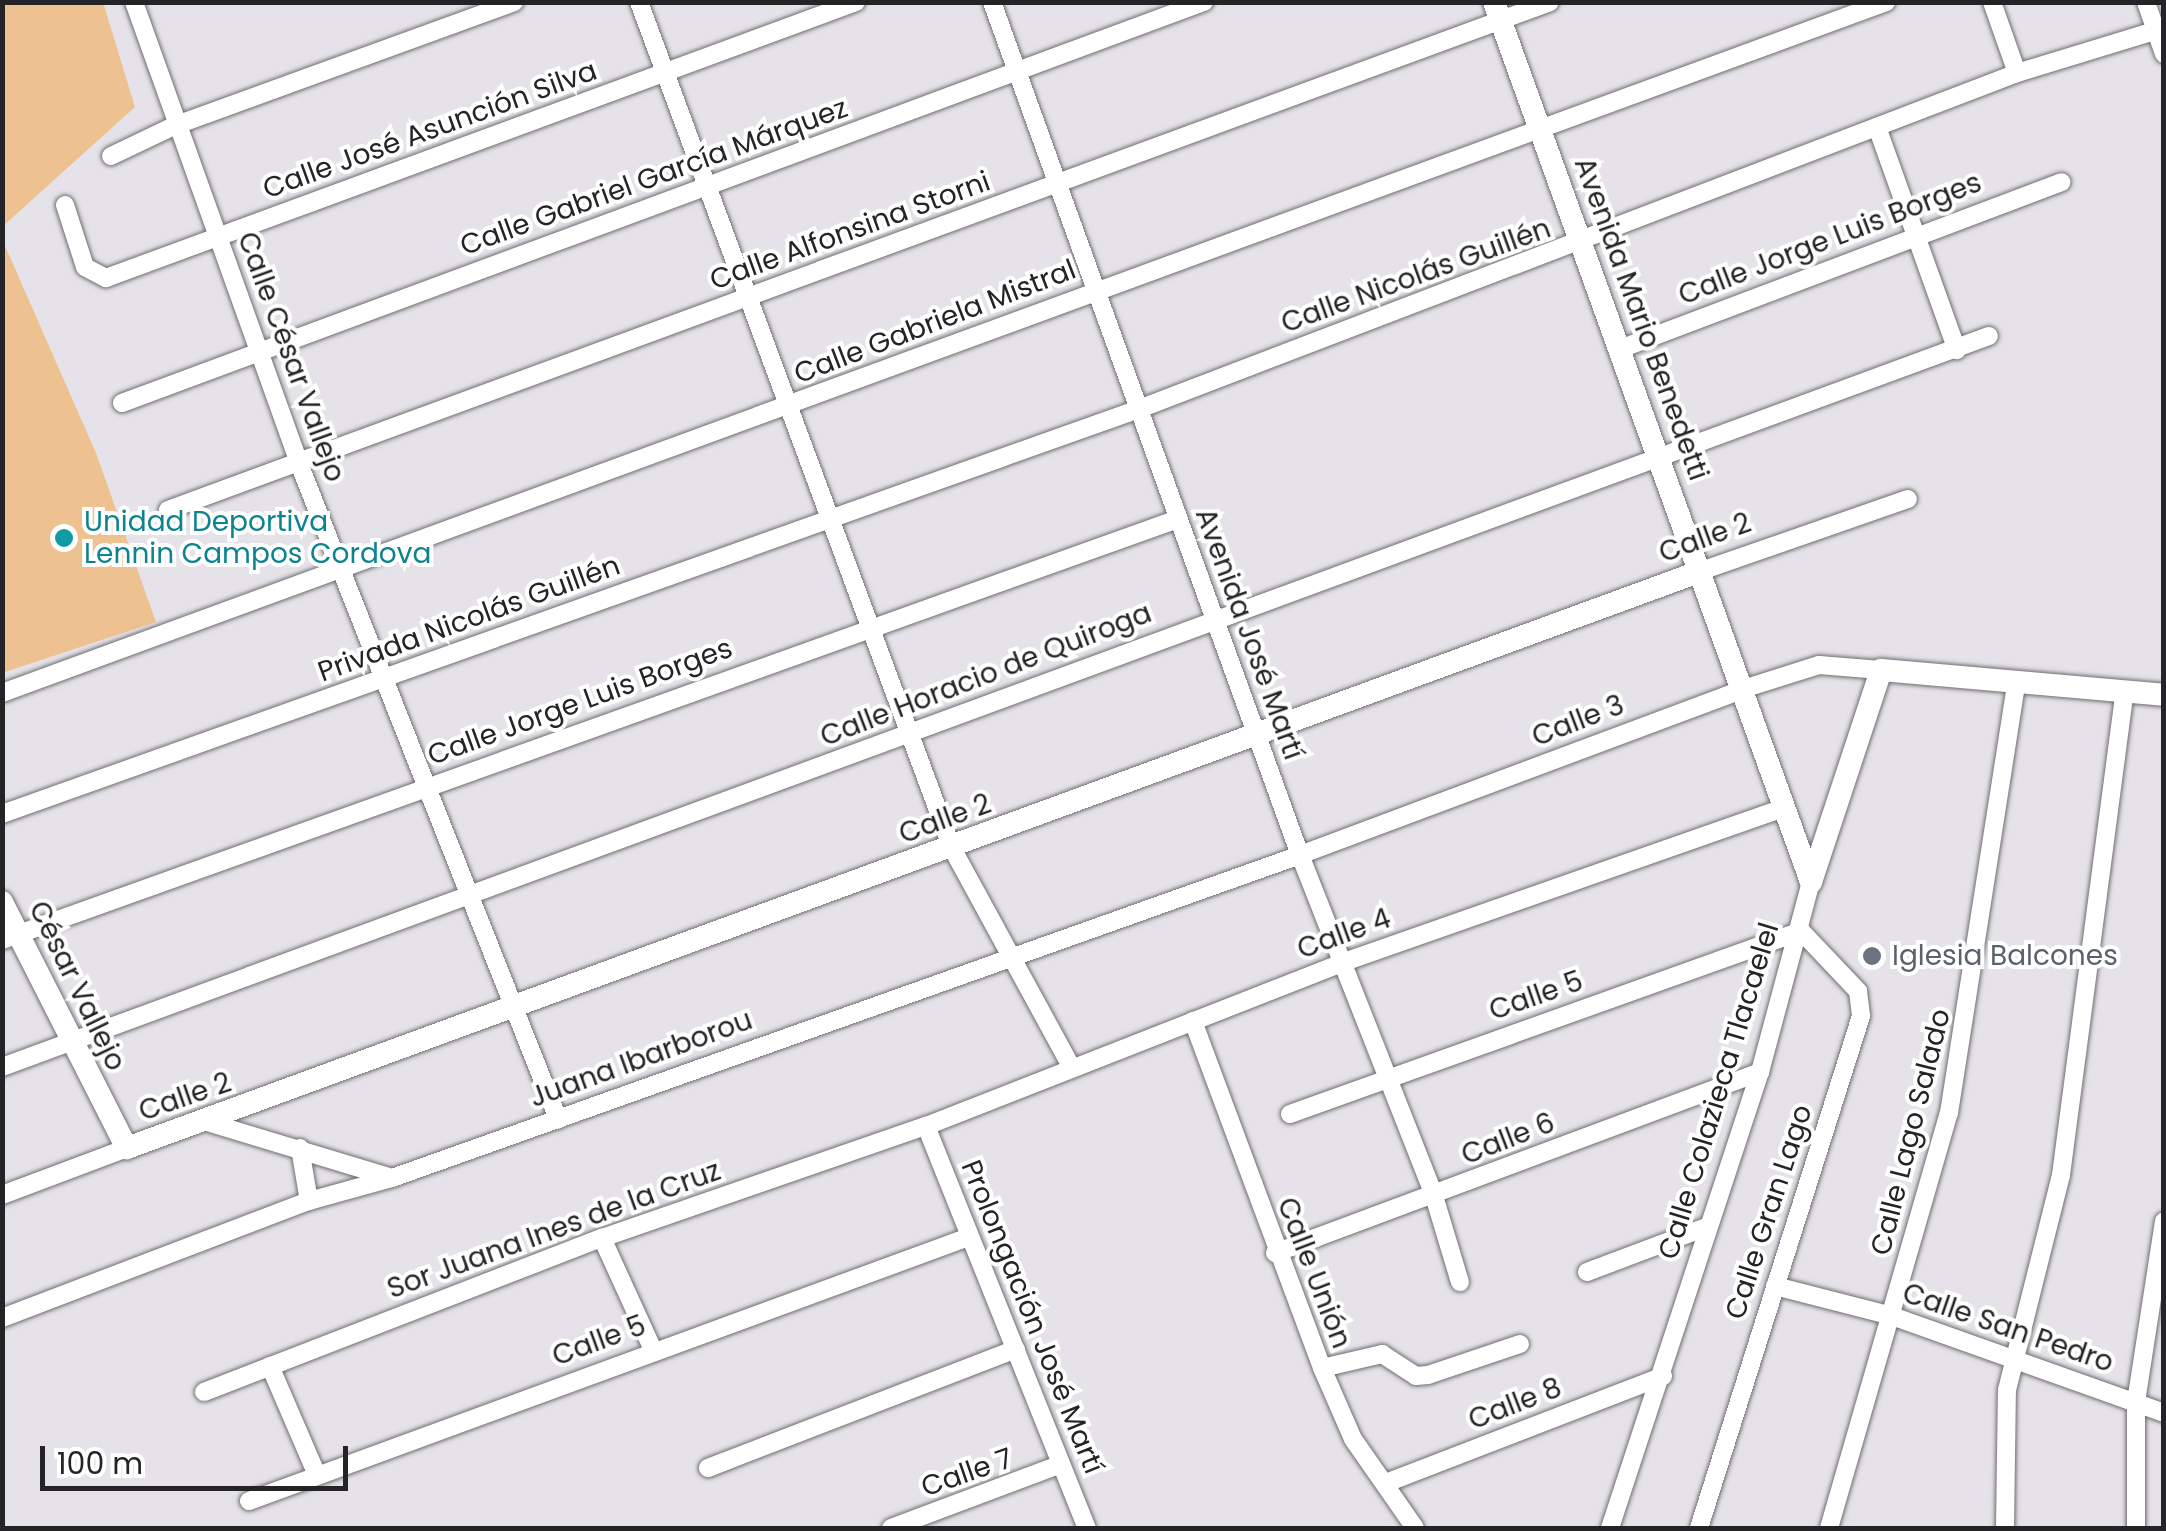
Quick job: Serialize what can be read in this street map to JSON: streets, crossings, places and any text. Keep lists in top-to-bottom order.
{
  "streets": {
    "street": [
      "Calle José Asunción Silva",
      "Calle Gabriel García Márquez",
      "Calle Alfonsina Storni",
      "Calle Jorge Luis Borges",
      "Calle Nicolás Guillén",
      "Avenida Mario Benedetti",
      "Calle Gabriela Mistral",
      "Calle César Vallejo",
      "Calle 2",
      "Privada Nicolás Guillén",
      "Avenida José Martí",
      "Calle Horacio de Quiroga",
      "Calle 3",
      "Calle 4",
      "César Vallejo",
      "Calle 5",
      "Juana Ibarborou",
      "Calle Colazieca Tlacaelel",
      "Calle Lago Salado",
      "Calle 6",
      "Calle Gran Lago",
      "Sor Juana Ines de la Cruz",
      "Calle Unión",
      "Prolongación José Martí",
      "Calle San Pedro",
      "Calle 8",
      "Calle 7"
    ]
  },
  "crossings": [
    ["Calle José Asunción Silva", "Calle César Vallejo"],
    ["Calle Gabriel García Márquez", "Calle César Vallejo"],
    ["Calle Gabriel García Márquez", "Avenida José Martí"],
    ["Calle Alfonsina Storni", "Avenida Mario Benedetti"],
    ["Calle Alfonsina Storni", "Calle César Vallejo"],
    ["Calle Alfonsina Storni", "Avenida José Martí"],
    ["Calle Jorge Luis Borges", "Avenida Mario Benedetti"],
    ["Calle Jorge Luis Borges", "Calle César Vallejo"],
    ["Calle Jorge Luis Borges", "Avenida José Martí"],
    ["Calle Jorge Luis Borges", "César Vallejo"],
    ["Calle Nicolás Guillén", "Avenida Mario Benedetti"],
    ["Calle Nicolás Guillén", "Privada Nicolás Guillén"],
    ["Calle Nicolás Guillén", "Avenida José Martí"],
    ["Avenida Mario Benedetti", "Calle Gabriela Mistral"],
    ["Avenida Mario Benedetti", "Calle 2"],
    ["Avenida Mario Benedetti", "Calle Horacio de Quiroga"],
    ["Avenida Mario Benedetti", "Calle 3"],
    ["Avenida Mario Benedetti", "Calle 4"],
    ["Avenida Mario Benedetti", "Calle Colazieca Tlacaelel"],
    ["Calle Gabriela Mistral", "Calle César Vallejo"],
    ["Calle Gabriela Mistral", "Avenida José Martí"],
    ["Calle César Vallejo", "Calle 2"],
    ["Calle César Vallejo", "Privada Nicolás Guillén"],
    ["Calle César Vallejo", "Calle Horacio de Quiroga"],
    ["Calle César Vallejo", "Juana Ibarborou"],
    ["Calle 2", "Avenida José Martí"],
    ["Calle 2", "César Vallejo"],
    ["Avenida José Martí", "Calle Horacio de Quiroga"],
    ["Avenida José Martí", "Calle 3"],
    ["Avenida José Martí", "Calle 4"],
    ["Avenida José Martí", "Calle 5"],
    ["Avenida José Martí", "Juana Ibarborou"],
    ["Avenida José Martí", "Calle 6"],
    ["Calle Horacio de Quiroga", "César Vallejo"],
    ["Calle 3", "Juana Ibarborou"],
    ["Calle 3", "Calle Colazieca Tlacaelel"],
    ["Calle 4", "Sor Juana Ines de la Cruz"],
    ["Calle 4", "Calle Unión"],
    ["Calle 4", "Prolongación José Martí"],
    ["Calle 5", "Calle Colazieca Tlacaelel"],
    ["Calle 5", "Calle Gran Lago"],
    ["Calle 5", "Prolongación José Martí"],
    ["Calle Colazieca Tlacaelel", "Calle 6"],
    ["Calle Colazieca Tlacaelel", "Calle Gran Lago"],
    ["Calle Colazieca Tlacaelel", "Calle 8"],
    ["Calle Lago Salado", "Calle San Pedro"],
    ["Calle 6", "Calle Unión"],
    ["Calle Gran Lago", "Calle San Pedro"],
    ["Sor Juana Ines de la Cruz", "Prolongación José Martí"],
    ["Calle Unión", "Calle 8"],
    ["Prolongación José Martí", "Calle 7"]
  ],
  "places": ["Unidad Deportiva Lennin Campos Cordova", "Iglesia Balcones"],
  "scale_bar": "100 m"
}
